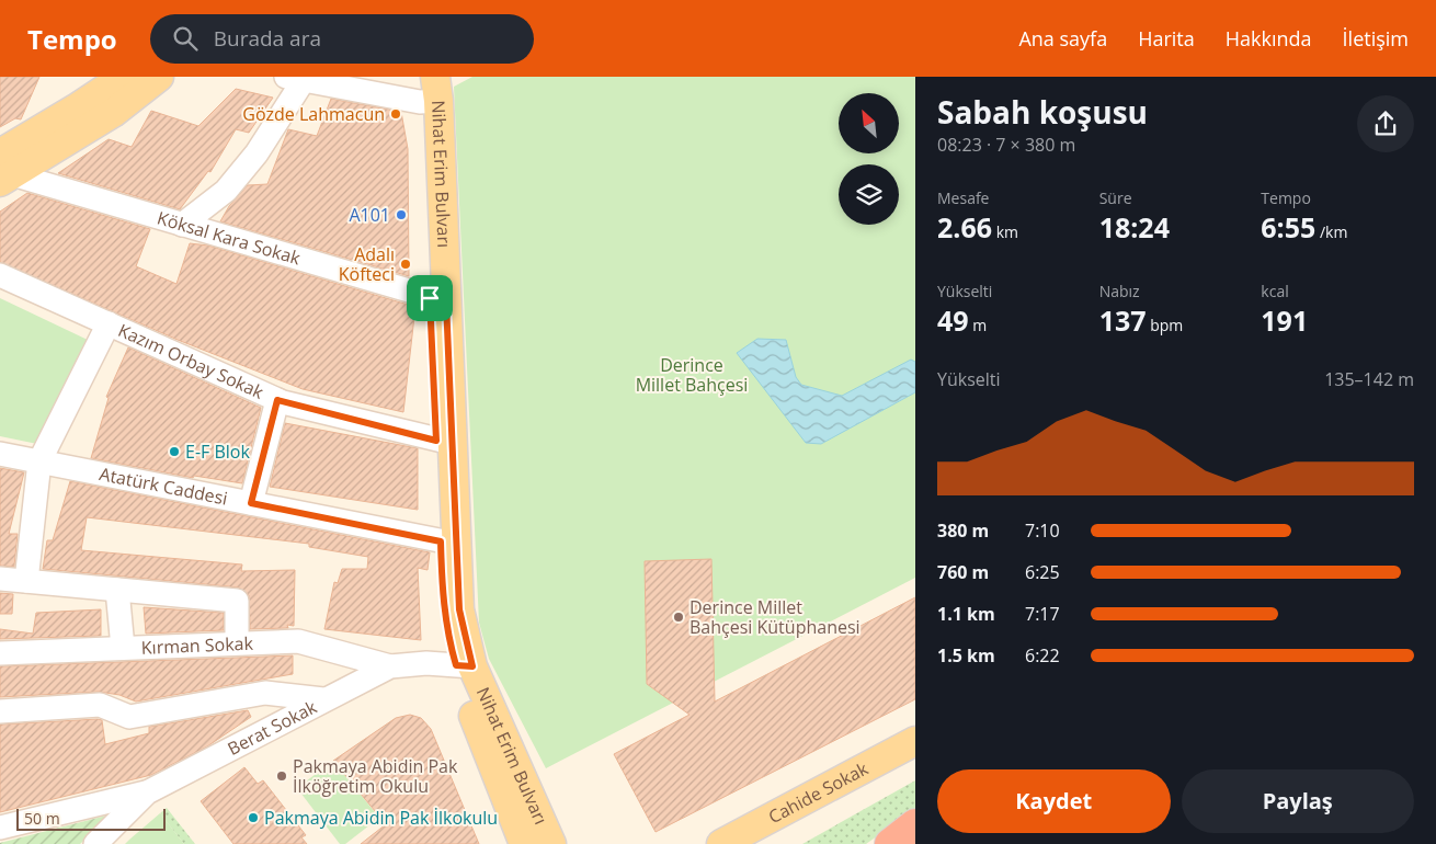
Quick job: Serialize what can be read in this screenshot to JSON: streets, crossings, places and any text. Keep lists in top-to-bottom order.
{
  "streets": {
    "main road": ["Nihat Erim Bulvarı", "Cahide Sokak"],
    "street": [
      "Köksal Kara Sokak",
      "Kazım Orbay Sokak",
      "Atatürk Caddesi",
      "Kırman Sokak",
      "Berat Sokak"
    ]
  },
  "crossings": [
    ["Nihat Erim Bulvarı", "Köksal Kara Sokak"],
    ["Nihat Erim Bulvarı", "Kazım Orbay Sokak"],
    ["Nihat Erim Bulvarı", "Atatürk Caddesi"],
    ["Nihat Erim Bulvarı", "Berat Sokak"],
    ["Kırman Sokak", "Berat Sokak"]
  ],
  "parks": ["Derince Millet Bahçesi"],
  "places": [
    "Gözde Lahmacun",
    "A101",
    "Adalı Köfteci",
    "E-F Blok",
    "Derince Millet Bahçesi Kütüphanesi",
    "Pakmaya Abidin Pak İlköğretim Okulu",
    "Pakmaya Abidin Pak İlkokulu"
  ],
  "scale_bar": "50 m",
  "north": "top left",
  "page": {
    "header": "Tempo",
    "search": "Burada ara",
    "nav": [
      "Ana sayfa",
      "Harita",
      "Hakkında",
      "İletişim"
    ],
    "heading": ["Sabah koşusu", "08:23 · 7 × 380 m"],
    "stats": [
      ["Mesafe", "2.66 km"],
      ["Süre", "18:24"],
      ["Tempo", "6:55 /km"],
      ["Yükselti", "49 m"],
      ["Nabız", "137 bpm"],
      ["kcal", "191"]
    ],
    "chart": ["Yükselti", "135–142 m"],
    "list": [
      {
        "name": "380 m",
        "note": "7:10"
      },
      {
        "name": "760 m",
        "note": "6:25"
      },
      {
        "name": "1.1 km",
        "note": "7:17"
      },
      {
        "name": "1.5 km",
        "note": "6:22"
      }
    ],
    "buttons": ["Kaydet", "Paylaş"],
    "scale": "50 m"
  }
}
